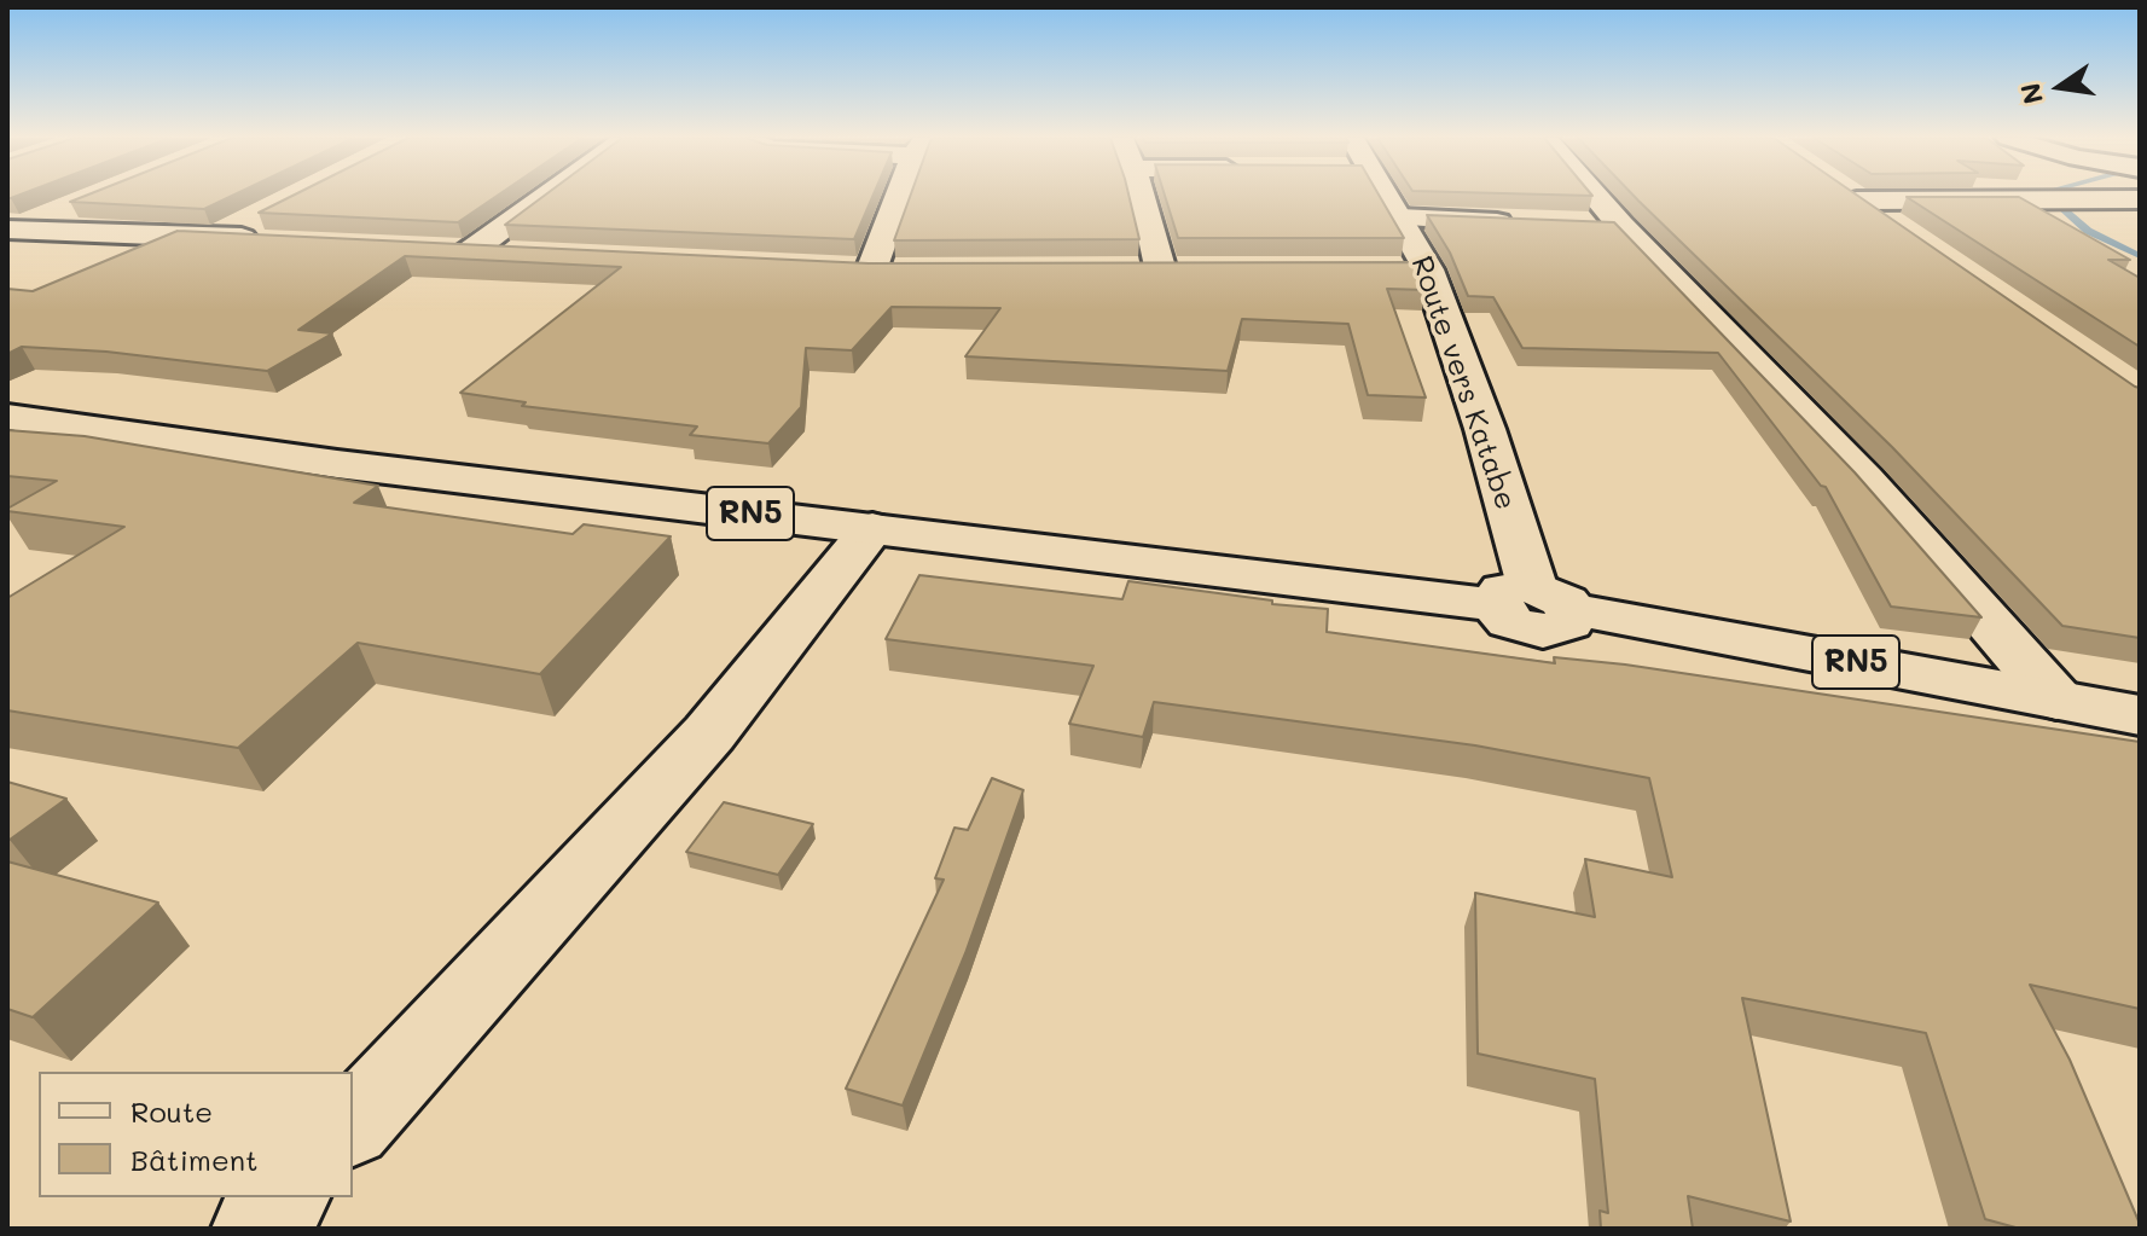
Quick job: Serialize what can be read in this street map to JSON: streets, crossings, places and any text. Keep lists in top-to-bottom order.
{
  "streets": {
    "main road": ["Route vers Katabe", "RN5"]
  },
  "crossings": [
    ["Route vers Katabe", "RN5"]
  ],
  "legend": ["Route", "Bâtiment"],
  "north": "left"
}
